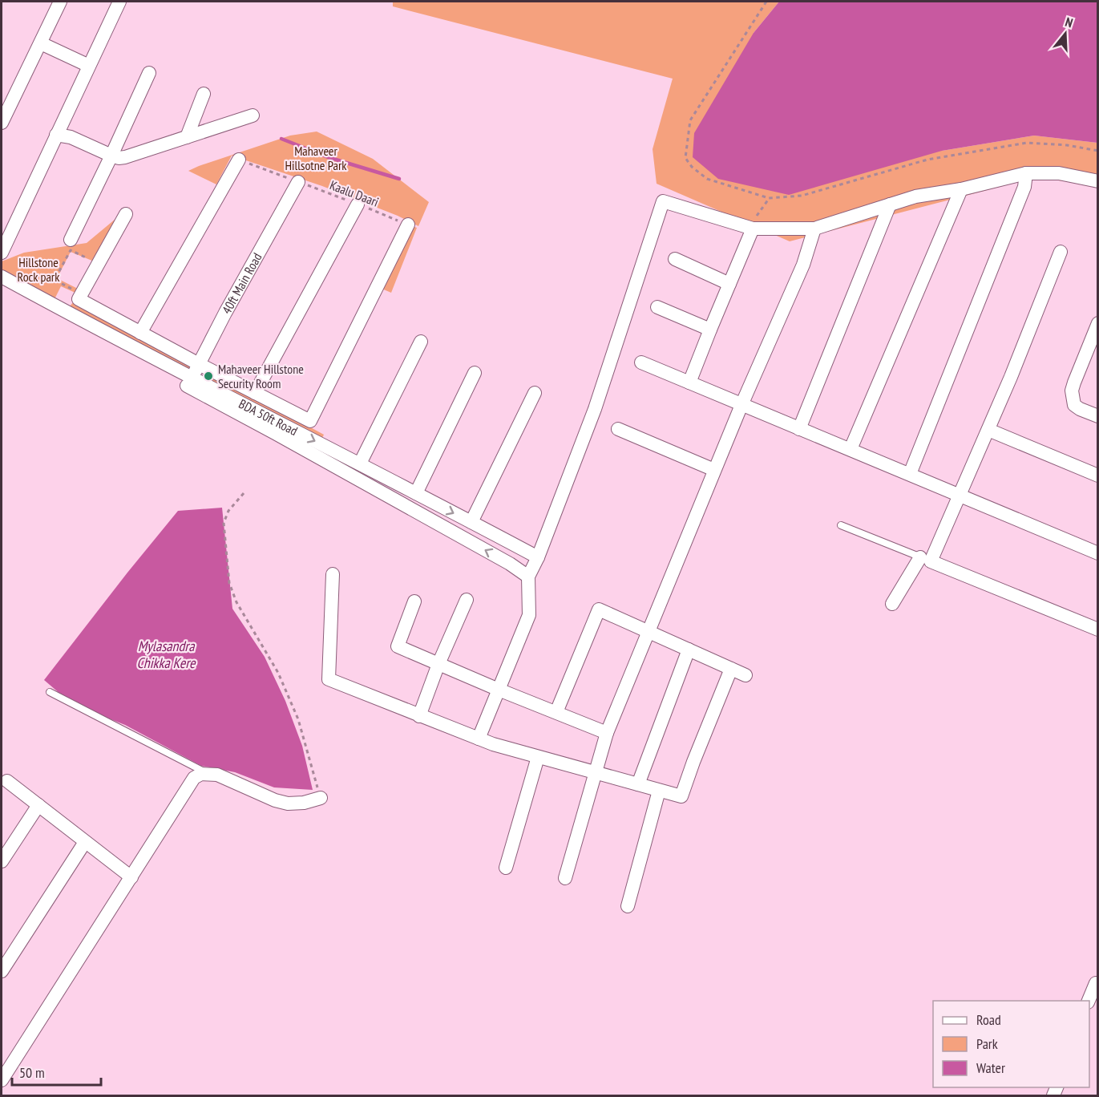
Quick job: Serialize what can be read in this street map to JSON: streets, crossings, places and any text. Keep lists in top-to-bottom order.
{
  "streets": {
    "street": ["40ft Main Road", "BDA 50ft Road"],
    "path": ["Kaalu Daari"]
  },
  "crossings": [
    ["Kaalu Daari", "40ft Main Road"],
    ["40ft Main Road", "BDA 50ft Road"]
  ],
  "water": ["Mylasandra Chikka Kere"],
  "parks": ["Mahaveer Hillsotne Park", "Hillstone Rock park"],
  "places": ["Mahaveer Hillstone Security Room"],
  "legend": ["Road", "Park", "Water"],
  "scale_bar": "50 m",
  "north": "top"
}
